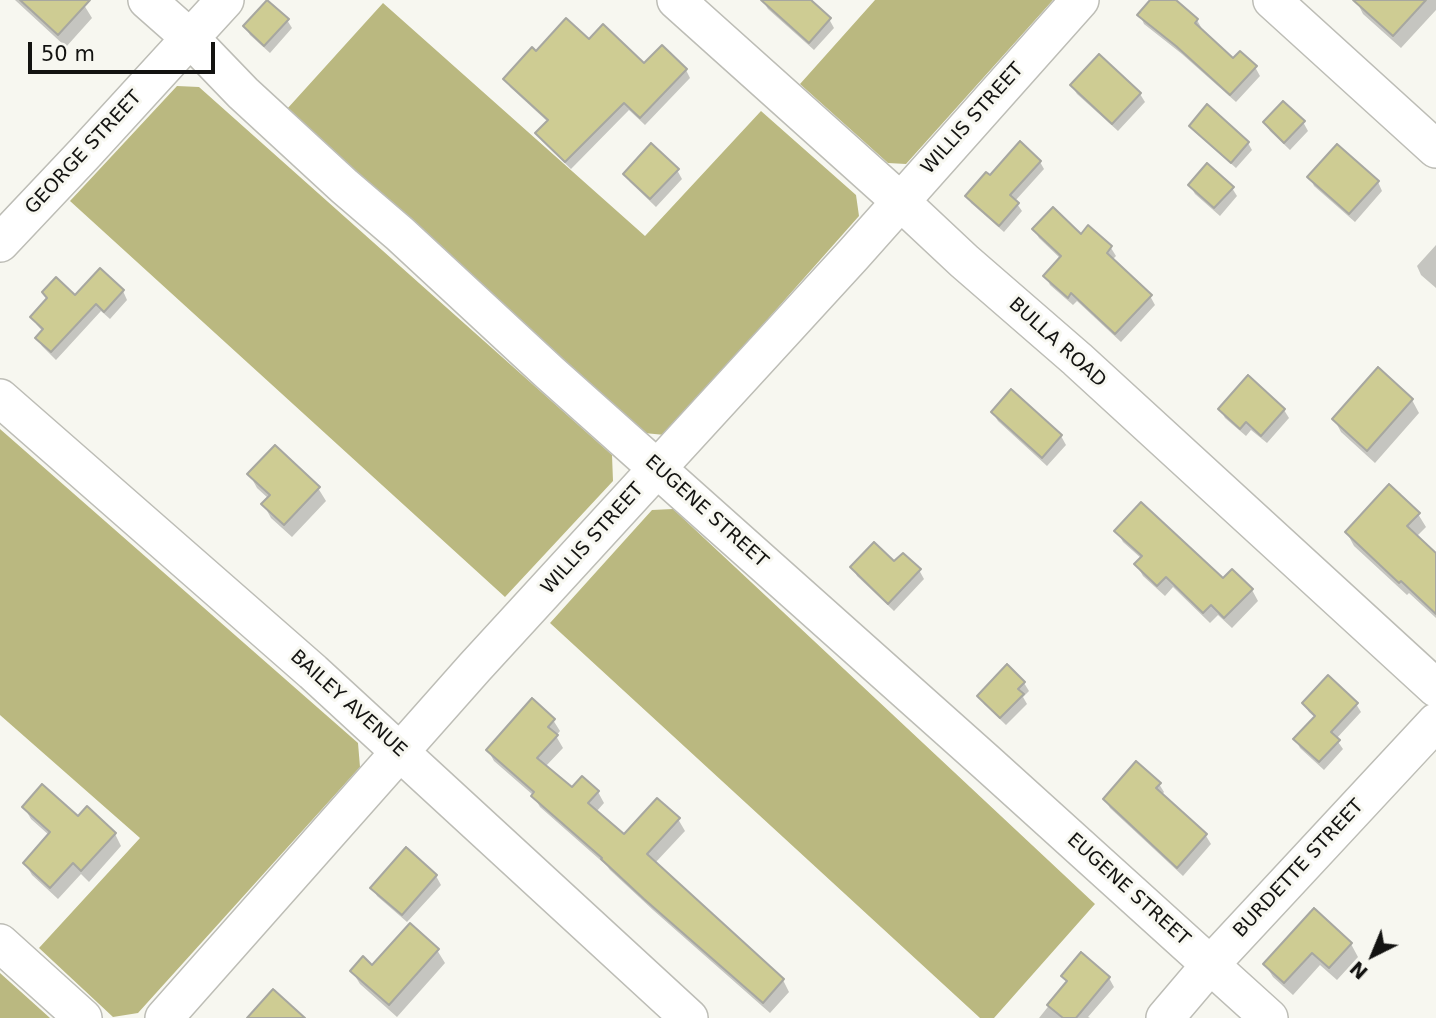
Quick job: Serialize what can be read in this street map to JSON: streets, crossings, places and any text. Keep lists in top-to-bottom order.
{
  "streets": {
    "street": [
      "WILLIS STREET",
      "GEORGE STREET",
      "BULLA ROAD",
      "EUGENE STREET",
      "BAILEY AVENUE",
      "BURDETTE STREET"
    ]
  },
  "crossings": [
    ["WILLIS STREET", "BULLA ROAD"],
    ["WILLIS STREET", "EUGENE STREET"],
    ["WILLIS STREET", "BAILEY AVENUE"],
    ["GEORGE STREET", "EUGENE STREET"],
    ["EUGENE STREET", "BURDETTE STREET"]
  ],
  "scale_bar": "50 m",
  "north": "bottom left"
}
